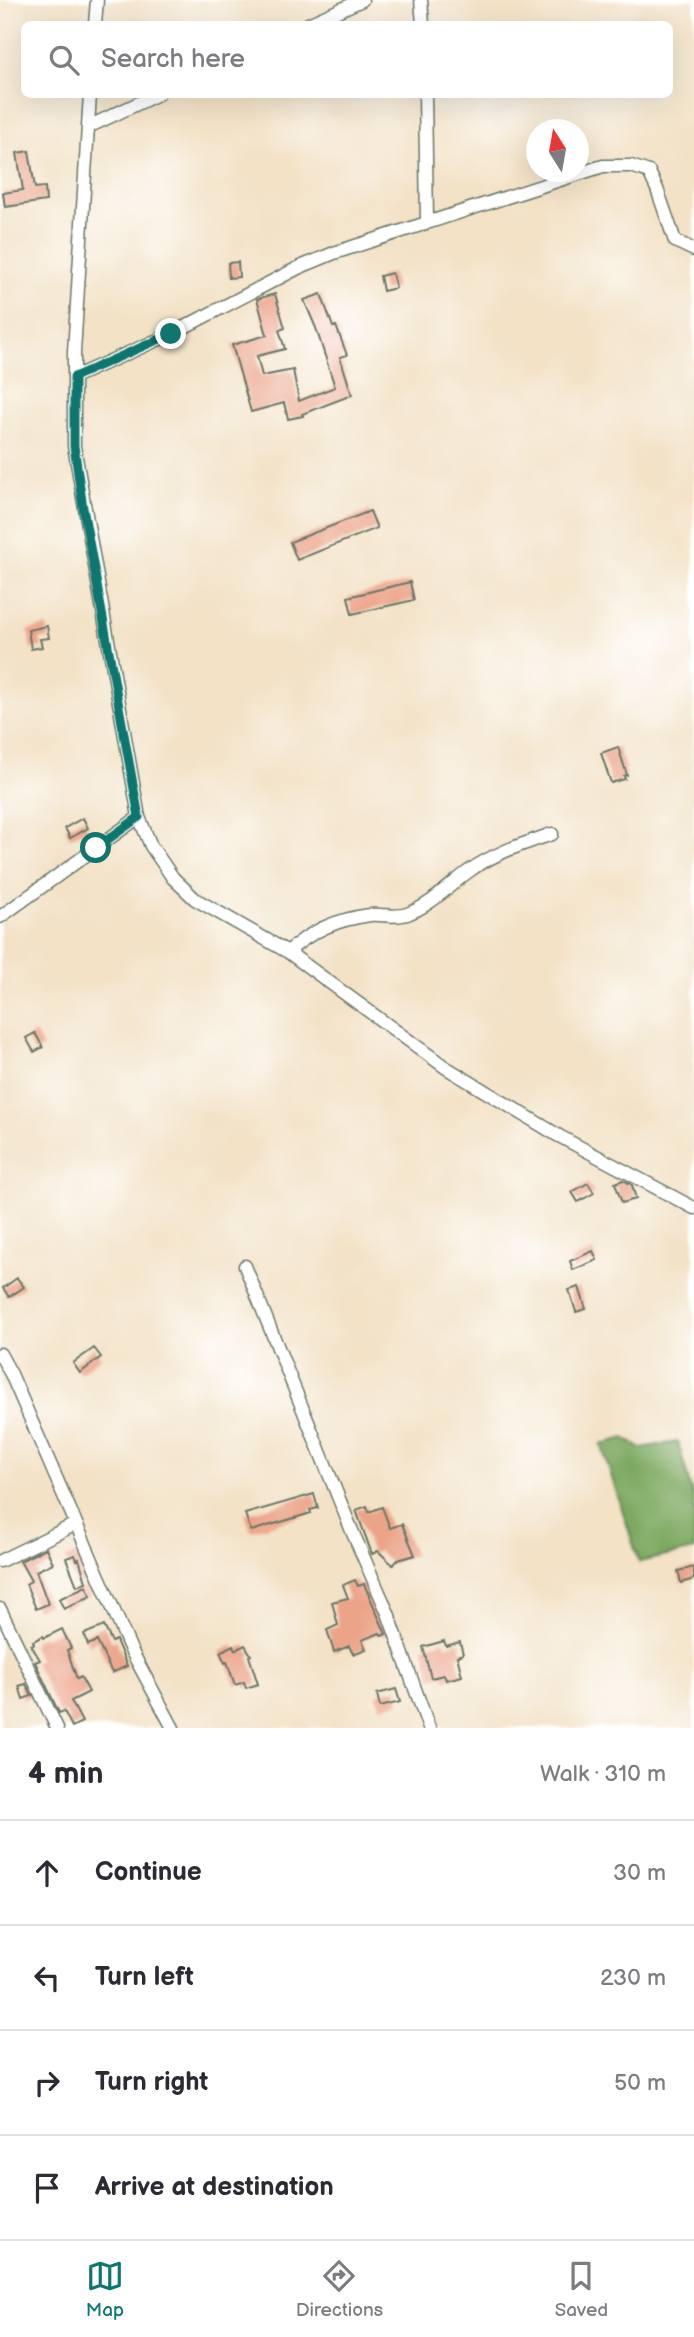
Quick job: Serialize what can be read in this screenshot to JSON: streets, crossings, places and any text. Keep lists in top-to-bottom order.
{
  "north": "top",
  "page": {
    "search": "Search here",
    "heading": ["4 min", "Walk · 310 m"],
    "list": [
      ["Continue", "30 m"],
      ["Turn left", "230 m"],
      ["Turn right", "50 m"],
      "Arrive at destination"
    ],
    "nav": ["Map", "Directions", "Saved"]
  }
}
